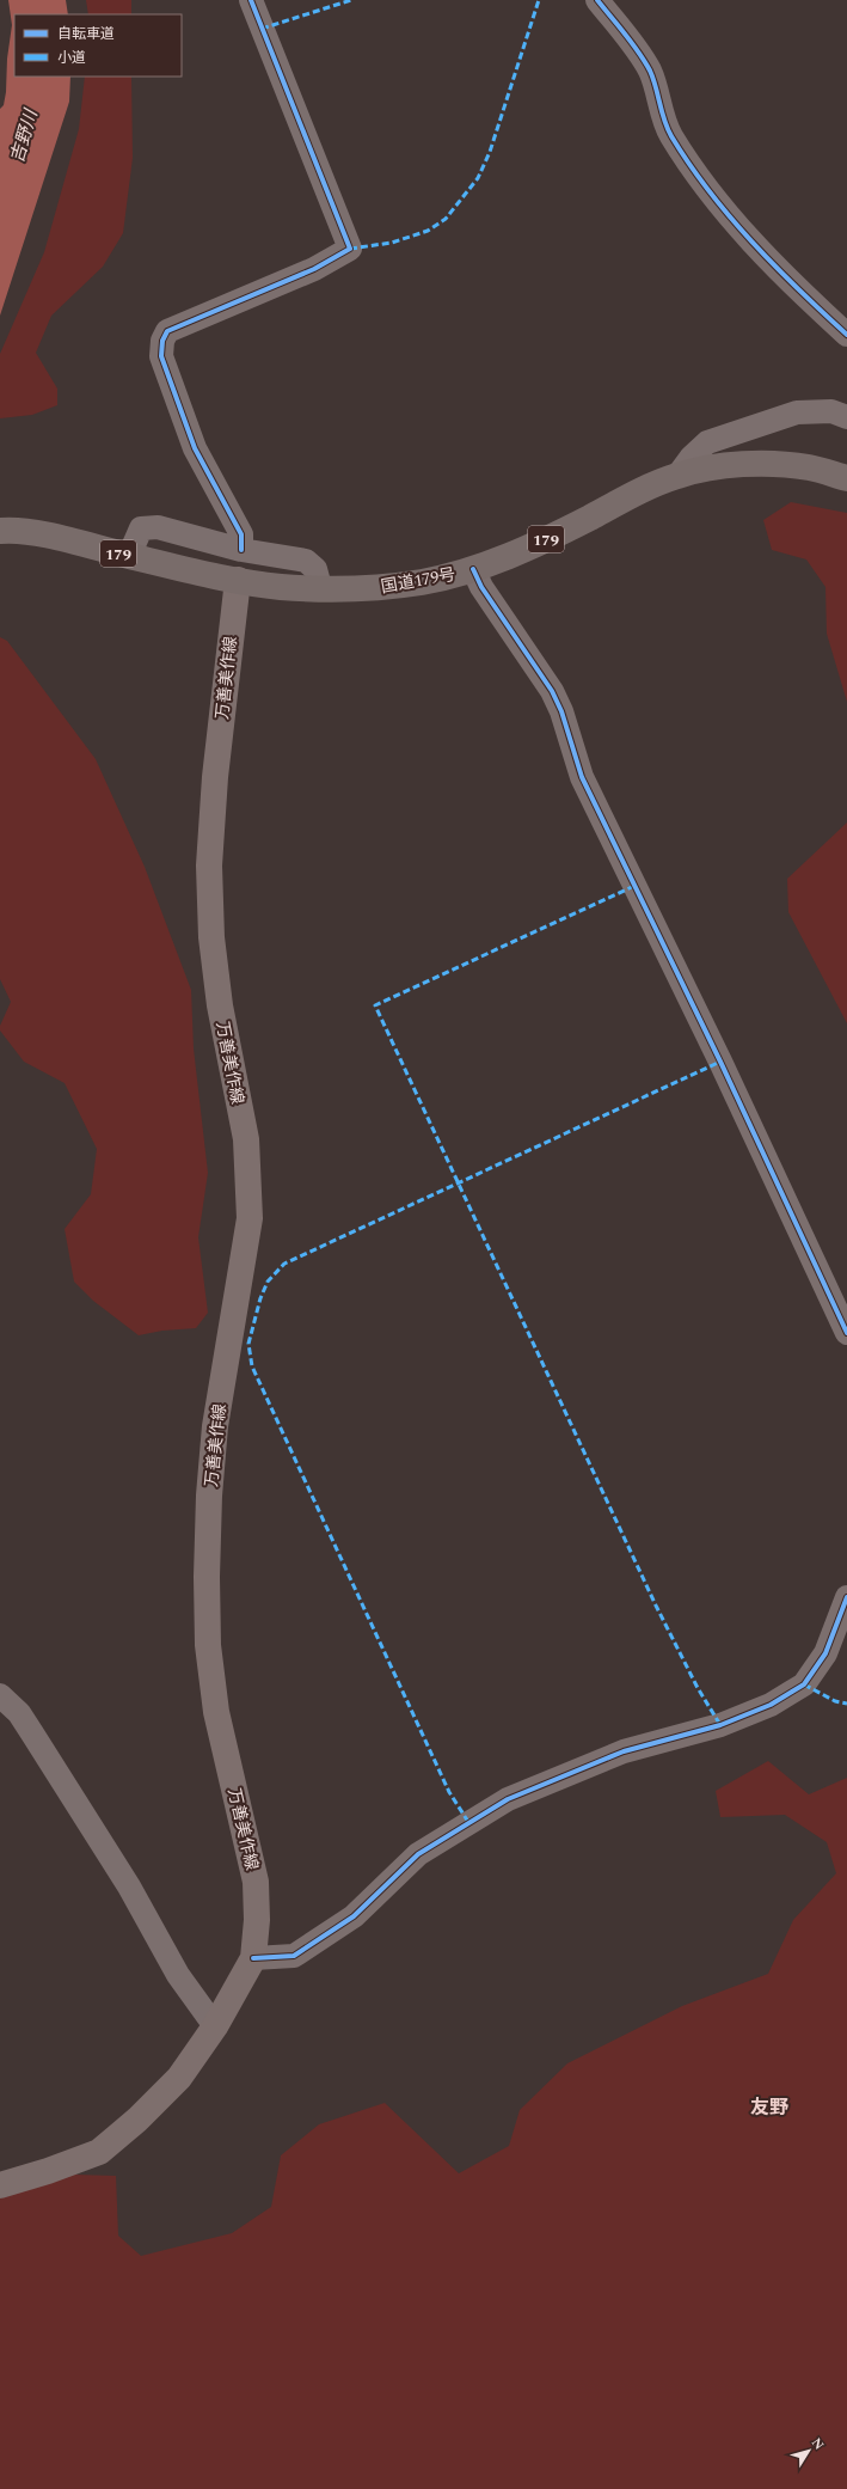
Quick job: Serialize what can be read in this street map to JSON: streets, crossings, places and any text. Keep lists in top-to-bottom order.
{
  "streets": {
    "highway": ["179", "国道179号"],
    "main road": ["万善美作線"]
  },
  "crossings": [
    ["国道179号", "万善美作線"]
  ],
  "districts": ["友野"],
  "water": ["吉野川"],
  "legend": ["自転車道", "小道"],
  "north": "top right"
}
